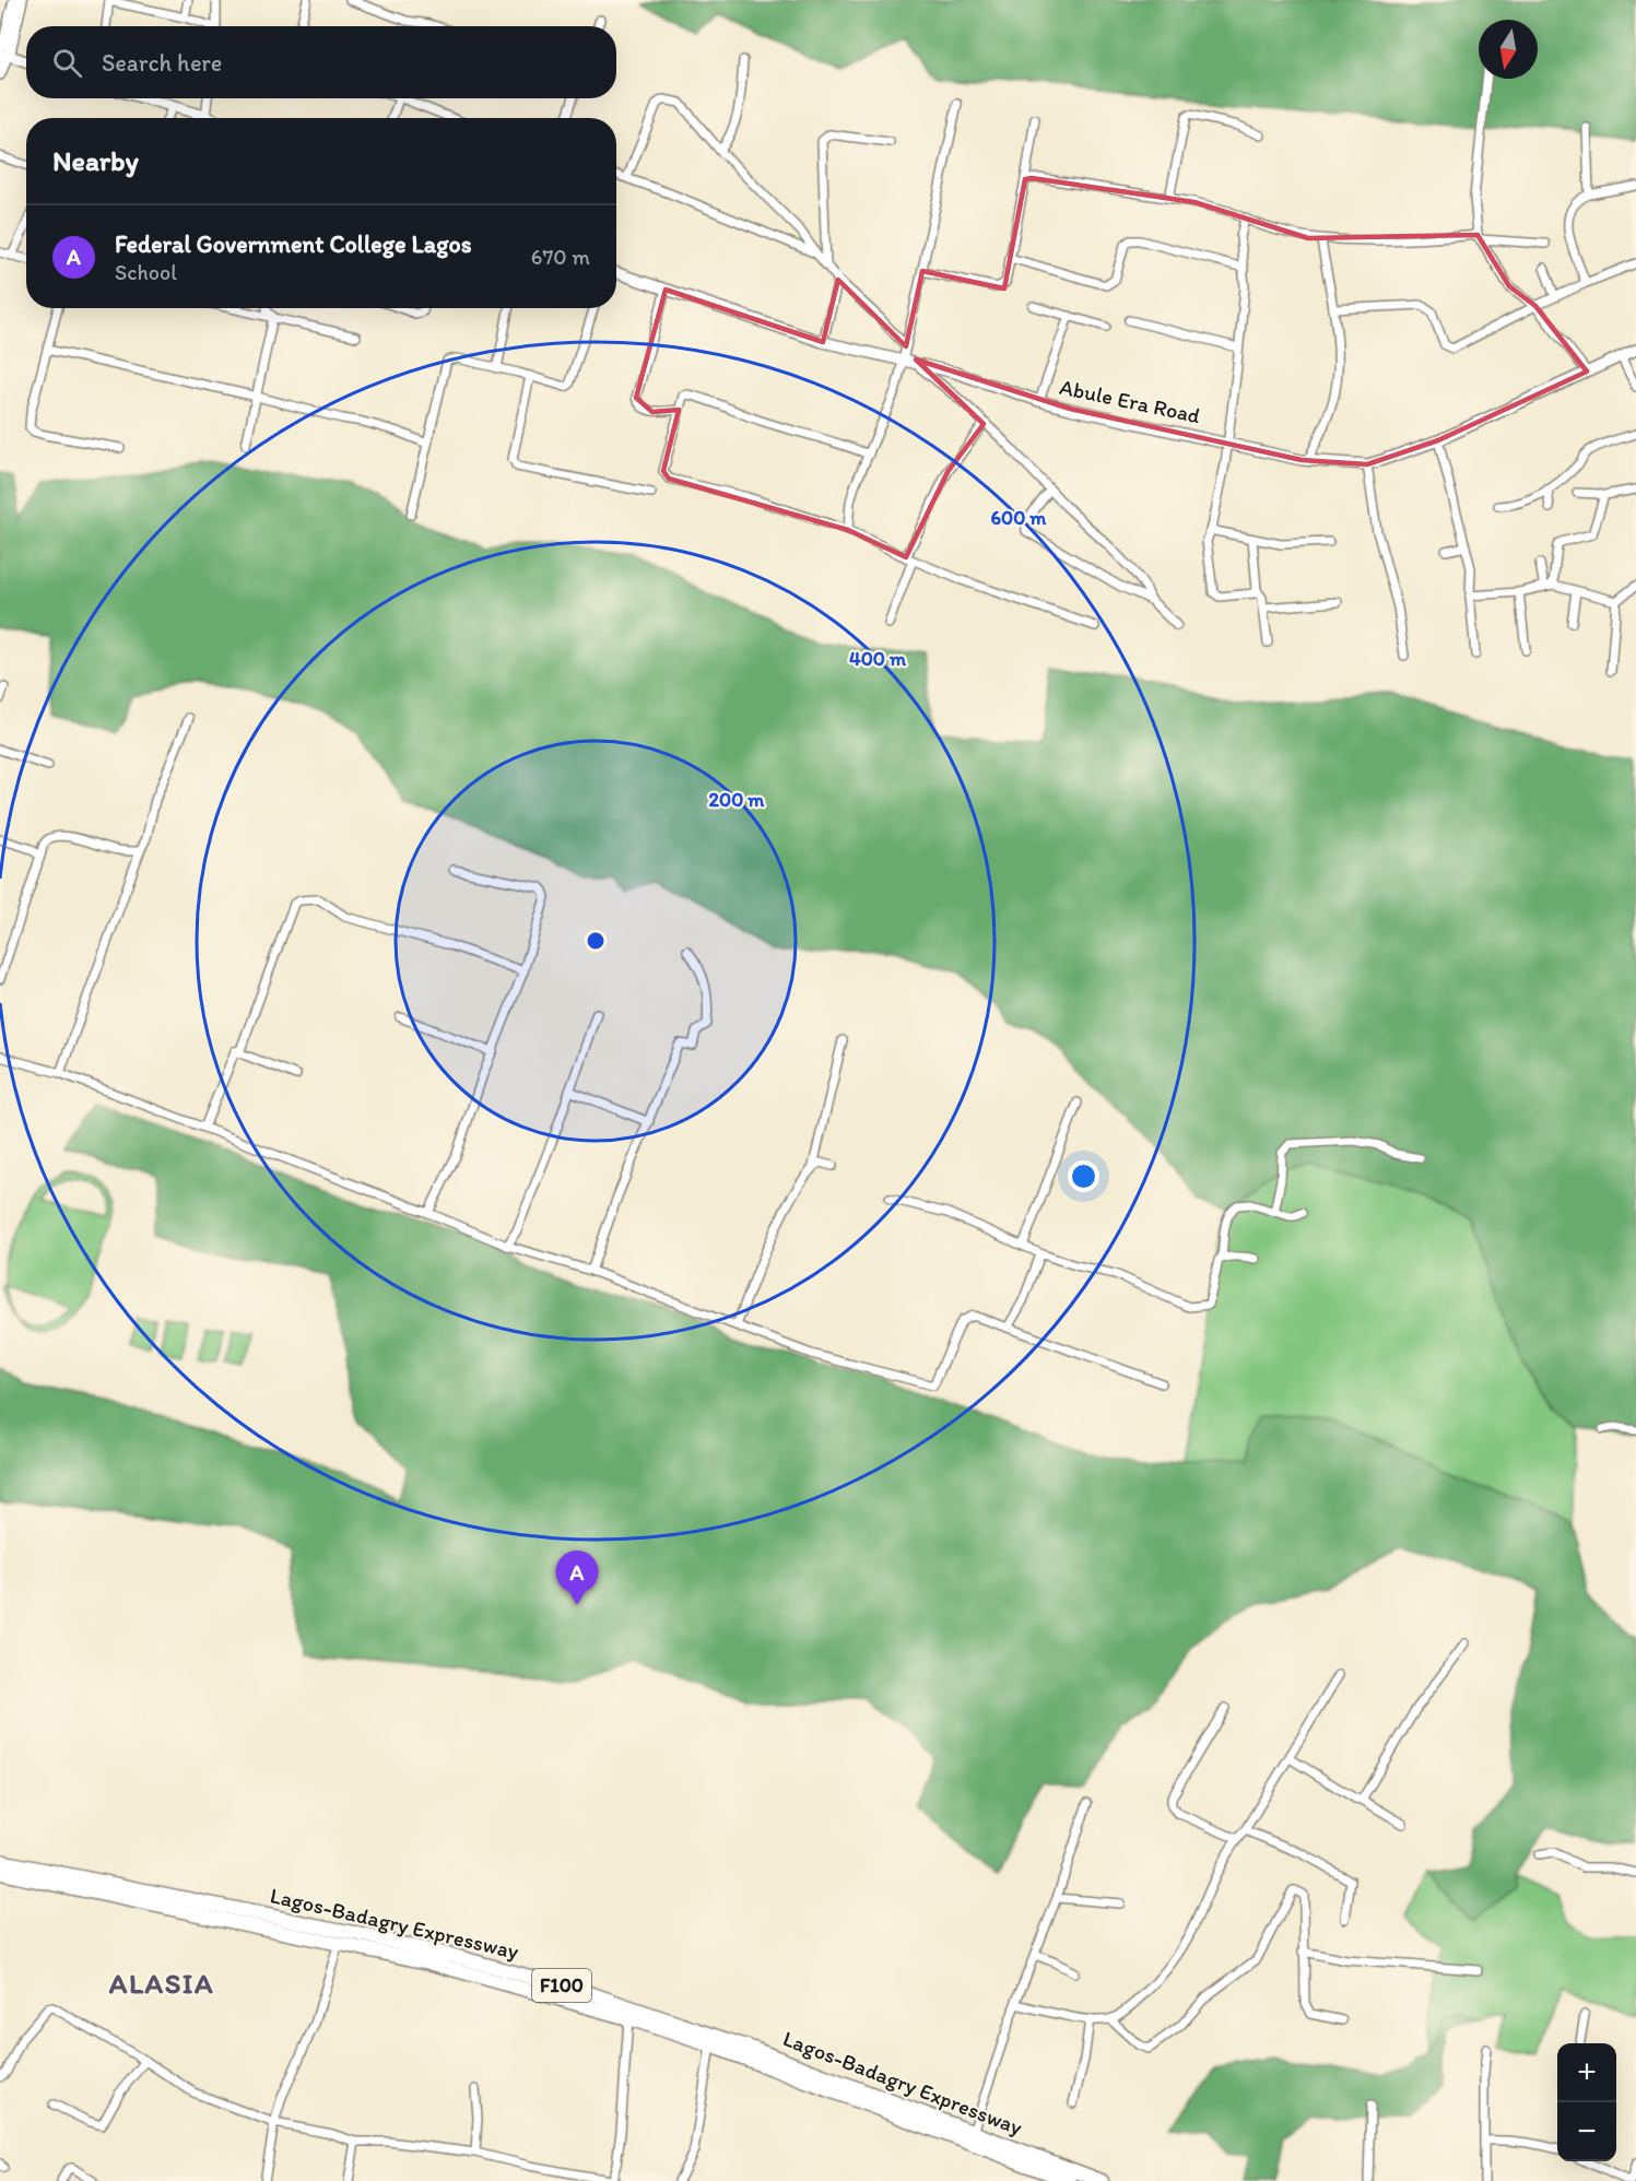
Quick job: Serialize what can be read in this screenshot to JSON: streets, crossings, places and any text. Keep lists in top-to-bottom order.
{
  "streets": {
    "highway": ["Lagos-Badagry Expressway", "F100"],
    "street": ["Abule Era Road"]
  },
  "districts": ["ALASIA"],
  "north": "bottom",
  "page": {
    "search": "Search here",
    "heading": "Nearby",
    "list": [
      {
        "mark": "A",
        "name": "Federal Government College Lagos",
        "note": "School",
        "value": "670 m"
      }
    ],
    "pins": "A",
    "map_buttons": ["+", "−"]
  },
  "rings": ["600 m", "400 m", "200 m"]
}
